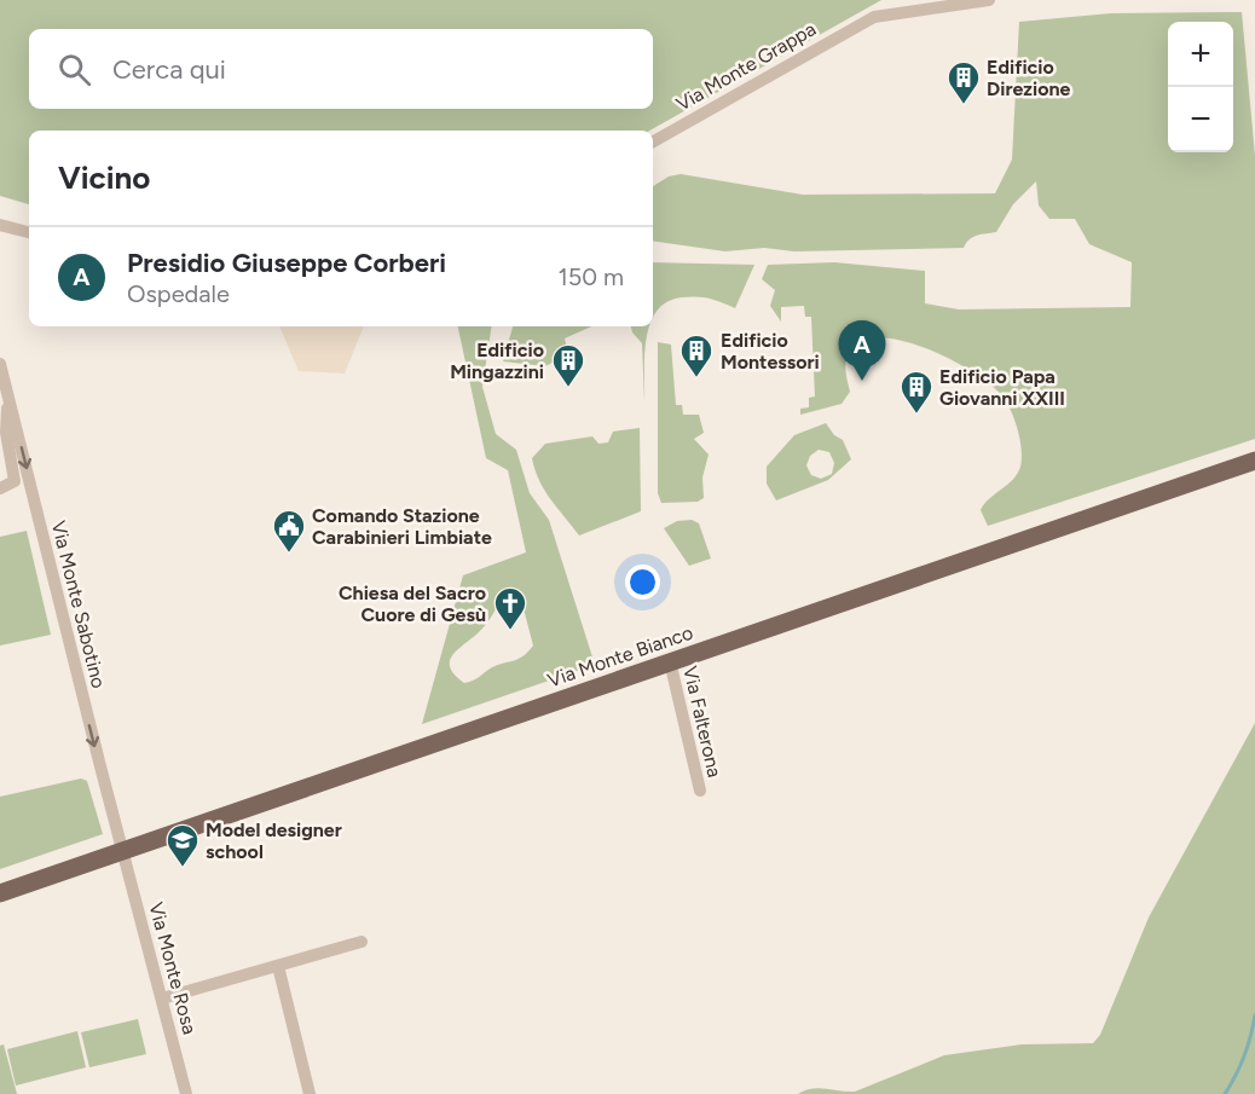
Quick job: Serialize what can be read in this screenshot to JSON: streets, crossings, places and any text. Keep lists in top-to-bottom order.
{
  "streets": {
    "main road": ["Via Monte Bianco"],
    "street": [
      "Via Monte Grappa",
      "Via Monte Sabotino",
      "Via Falterona",
      "Via Monte Rosa"
    ]
  },
  "crossings": [
    ["Via Monte Sabotino", "Via Monte Bianco"],
    ["Via Monte Sabotino", "Via Monte Rosa"],
    ["Via Monte Bianco", "Via Falterona"],
    ["Via Monte Bianco", "Via Monte Rosa"]
  ],
  "one_way": ["Via Monte Sabotino"],
  "places": {
    "building": [
      "Edificio Direzione",
      "Edificio Montessori",
      "Edificio Mingazzini",
      "Edificio Papa Giovanni XXIII"
    ],
    "public building": ["Comando Stazione Carabinieri Limbiate"],
    "church": ["Chiesa del Sacro Cuore di Gesù"],
    "school or university": ["Model designer school"]
  },
  "page": {
    "map_buttons": ["+", "−"],
    "search": "Cerca qui",
    "heading": "Vicino",
    "list": [
      {
        "mark": "A",
        "name": "Presidio Giuseppe Corberi",
        "note": "Ospedale",
        "value": "150 m"
      }
    ],
    "pins": "A"
  }
}
